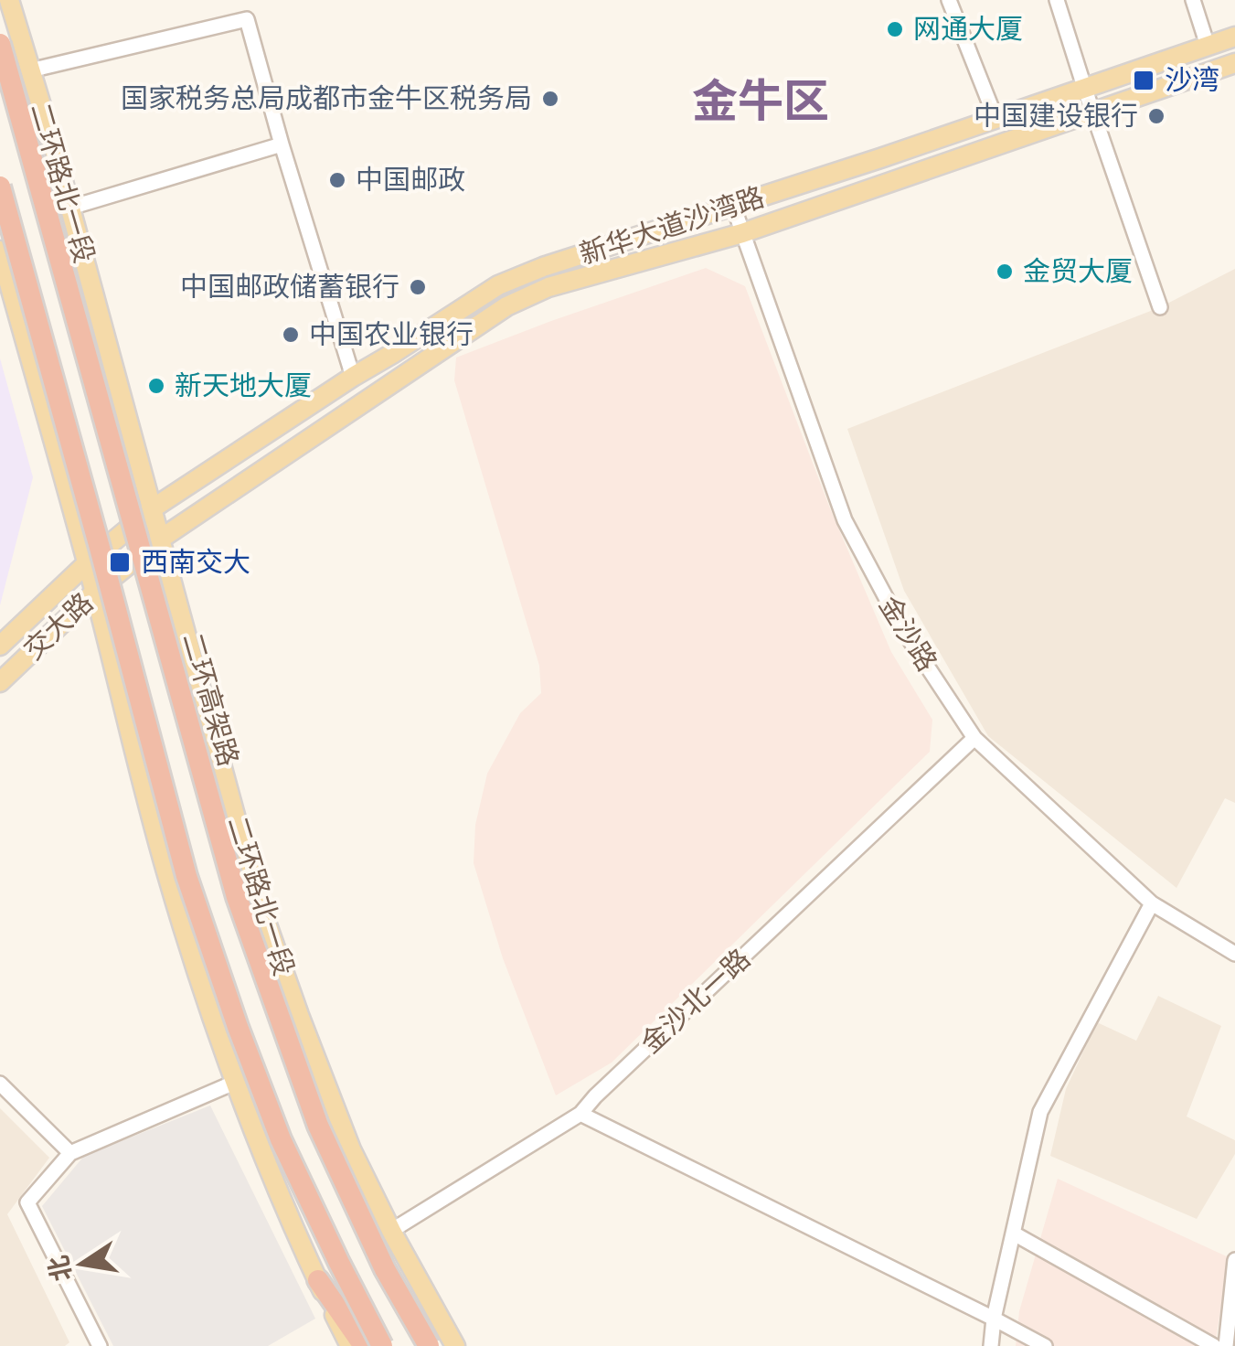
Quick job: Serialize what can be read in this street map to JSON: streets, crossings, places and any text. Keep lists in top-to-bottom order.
{
  "streets": {
    "highway": ["二环高架路"],
    "main road": ["二环路北一段", "新华大道沙湾路", "交大路"],
    "street": ["金沙路", "金沙北一路"]
  },
  "crossings": [
    ["二环路北一段", "新华大道沙湾路"],
    ["二环路北一段", "交大路"],
    ["二环路北一段", "金沙北一路"],
    ["新华大道沙湾路", "交大路"],
    ["新华大道沙湾路", "金沙路"],
    ["金沙路", "金沙北一路"]
  ],
  "districts": ["金牛区"],
  "places": {
    "other": [
      "网通大厦",
      "国家税务总局成都市金牛区税务局",
      "中国建设银行",
      "中国邮政",
      "金贸大厦",
      "中国邮政储蓄银行",
      "中国农业银行",
      "新天地大厦"
    ],
    "transit": ["沙湾", "西南交大"]
  },
  "north": "left"
}
